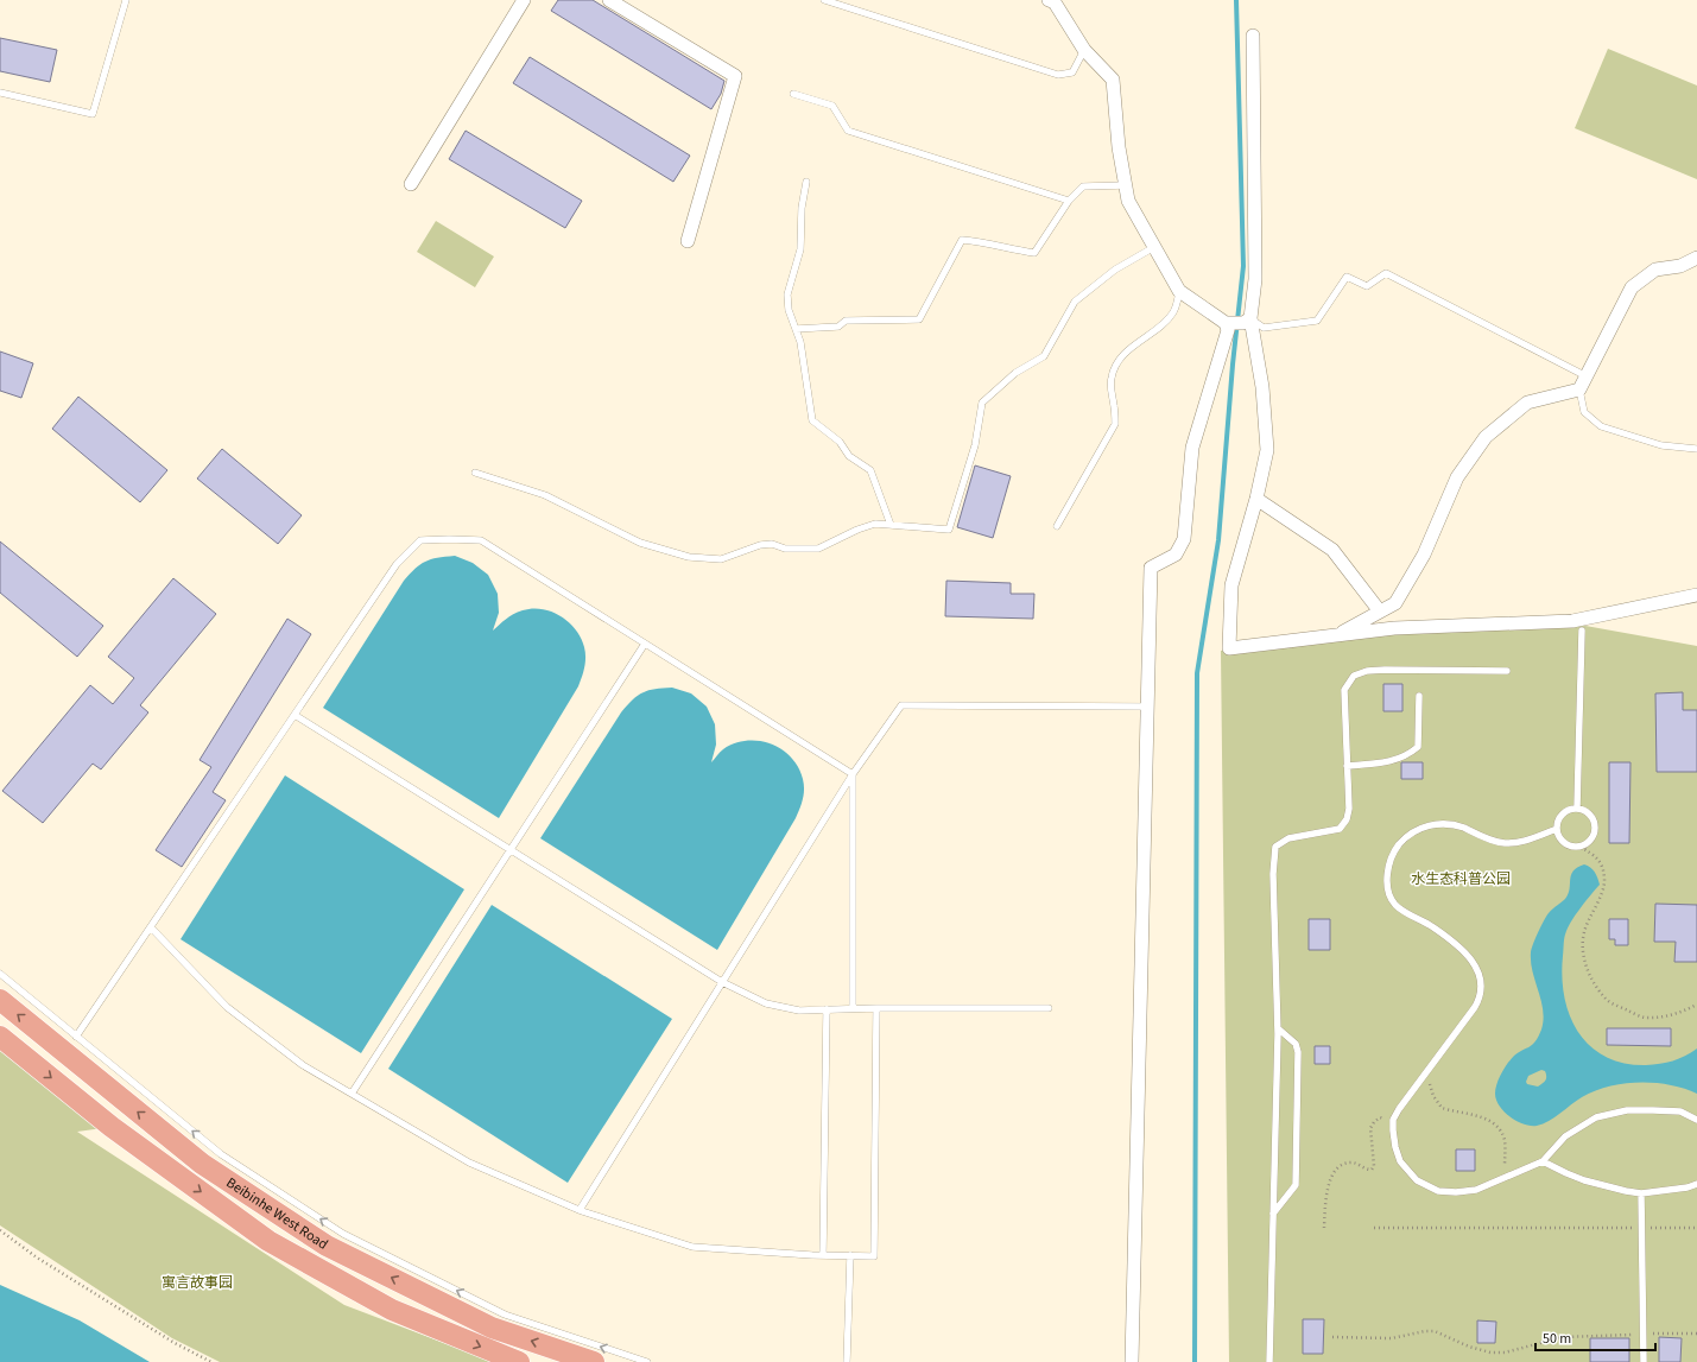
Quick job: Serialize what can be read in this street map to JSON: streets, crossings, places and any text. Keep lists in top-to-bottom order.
{
  "streets": {
    "main road": ["Beibinhe West Road"]
  },
  "parks": ["水生态科普公园", "寓言故事园"],
  "scale_bar": "50 m"
}
